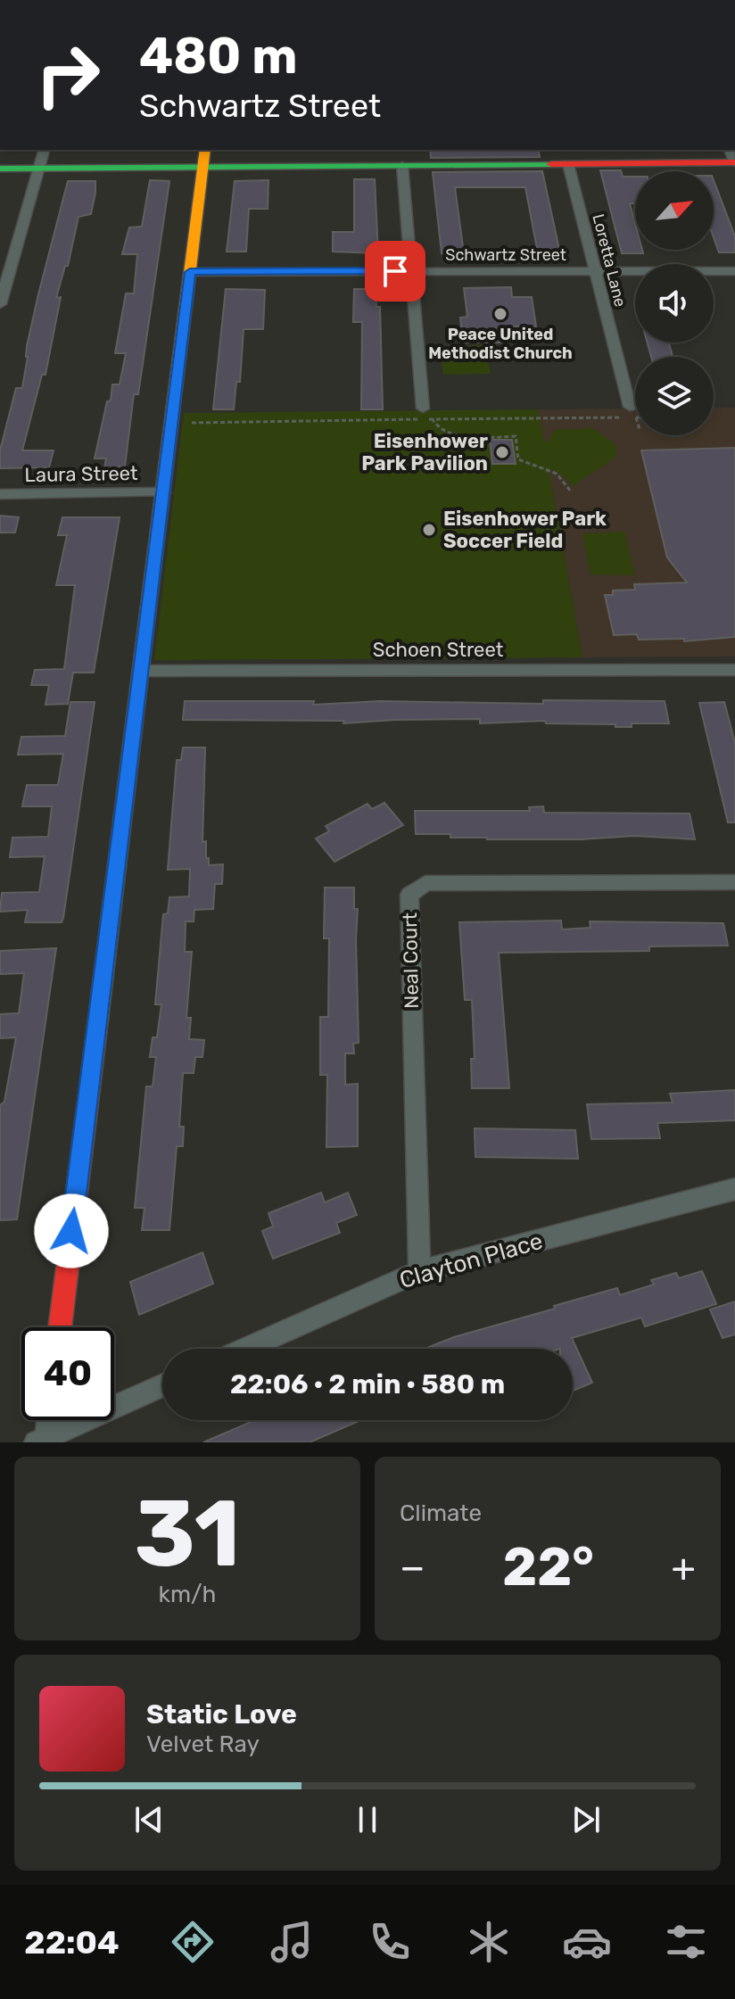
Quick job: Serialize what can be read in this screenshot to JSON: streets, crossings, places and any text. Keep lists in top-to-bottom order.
{
  "streets": {
    "street": [
      "Schwartz Street",
      "Loretta Lane",
      "Laura Street",
      "Schoen Street",
      "Neal Court",
      "Clayton Place"
    ]
  },
  "crossings": [
    ["Schwartz Street", "Loretta Lane"],
    ["Neal Court", "Clayton Place"]
  ],
  "places": ["Peace United Methodist Church", "Eisenhower Park Pavilion", "Eisenhower Park Soccer Field"],
  "north": "top right",
  "page": {
    "turn": ["480 m", "Schwartz Street"],
    "limit": "40",
    "trip": "22:06 · 2 min · 580 m",
    "tile": [
      ["31", "km/h"],
      "Climate"
    ],
    "heat": ["−", "22°", "+"],
    "song": ["Static Love", "Velvet Ray"],
    "tabs": "22:04"
  }
}
